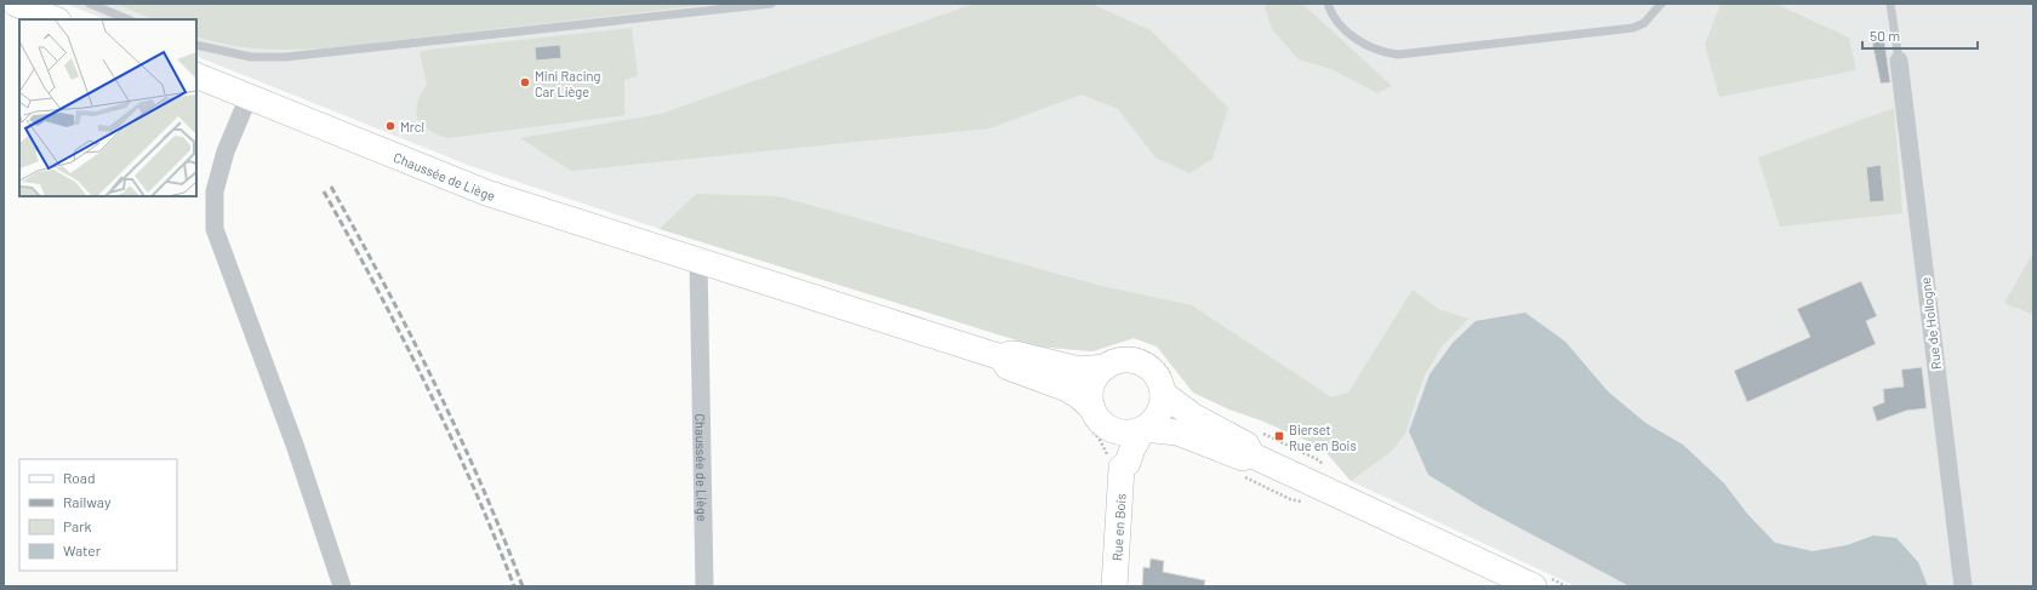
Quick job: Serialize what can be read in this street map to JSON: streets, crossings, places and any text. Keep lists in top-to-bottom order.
{
  "streets": {
    "main road": ["Chaussée de Liège", "Rue en Bois"],
    "street": ["Rue de Hollogne"]
  },
  "crossings": [
    ["Chaussée de Liège", "Rue en Bois"]
  ],
  "places": {
    "other": ["Mini Racing Car Liège", "Mrcl"],
    "transit": ["Bierset Rue en Bois"]
  },
  "legend": [
    "Road",
    "Railway",
    "Park",
    "Water"
  ],
  "scale_bar": "50 m"
}
